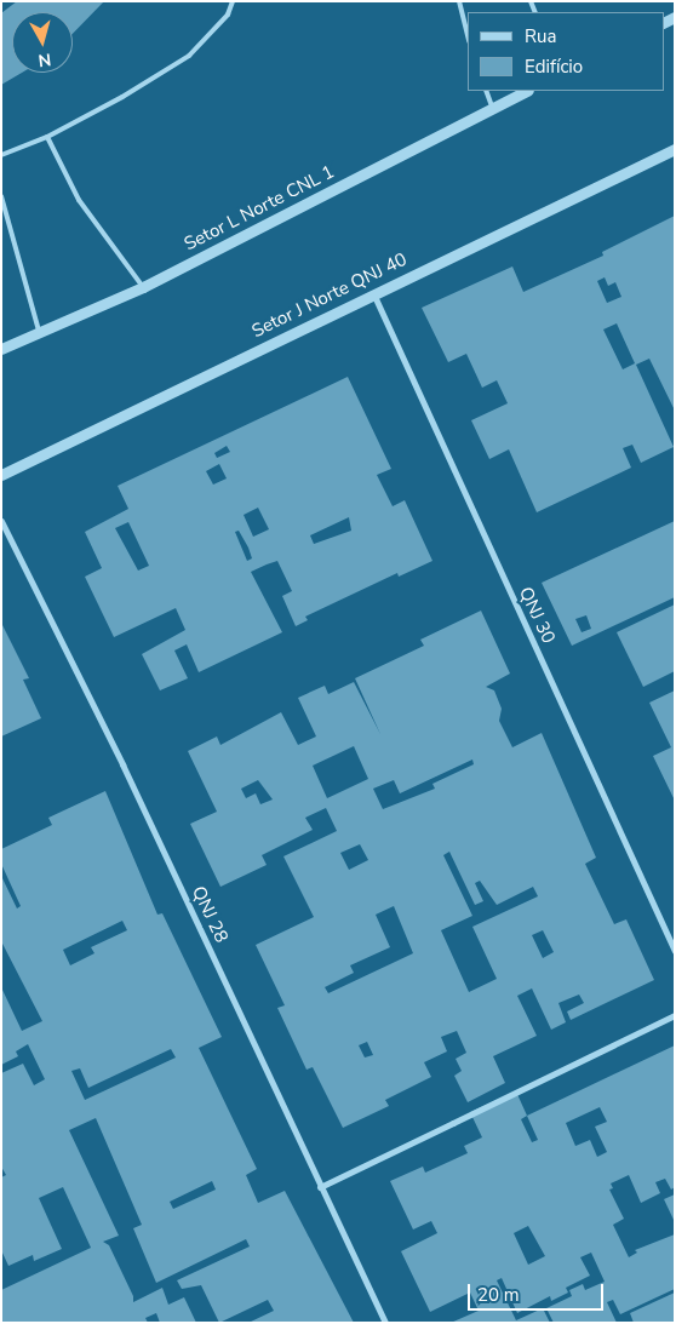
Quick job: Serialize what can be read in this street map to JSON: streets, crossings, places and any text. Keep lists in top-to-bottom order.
{
  "streets": {
    "street": [
      "Setor L Norte CNL 1",
      "Setor J Norte QNJ 40",
      "QNJ 30",
      "QNJ 28"
    ]
  },
  "crossings": [
    ["Setor J Norte QNJ 40", "QNJ 30"]
  ],
  "legend": ["Rua", "Edifício"],
  "scale_bar": "20 m",
  "north": "bottom"
}
